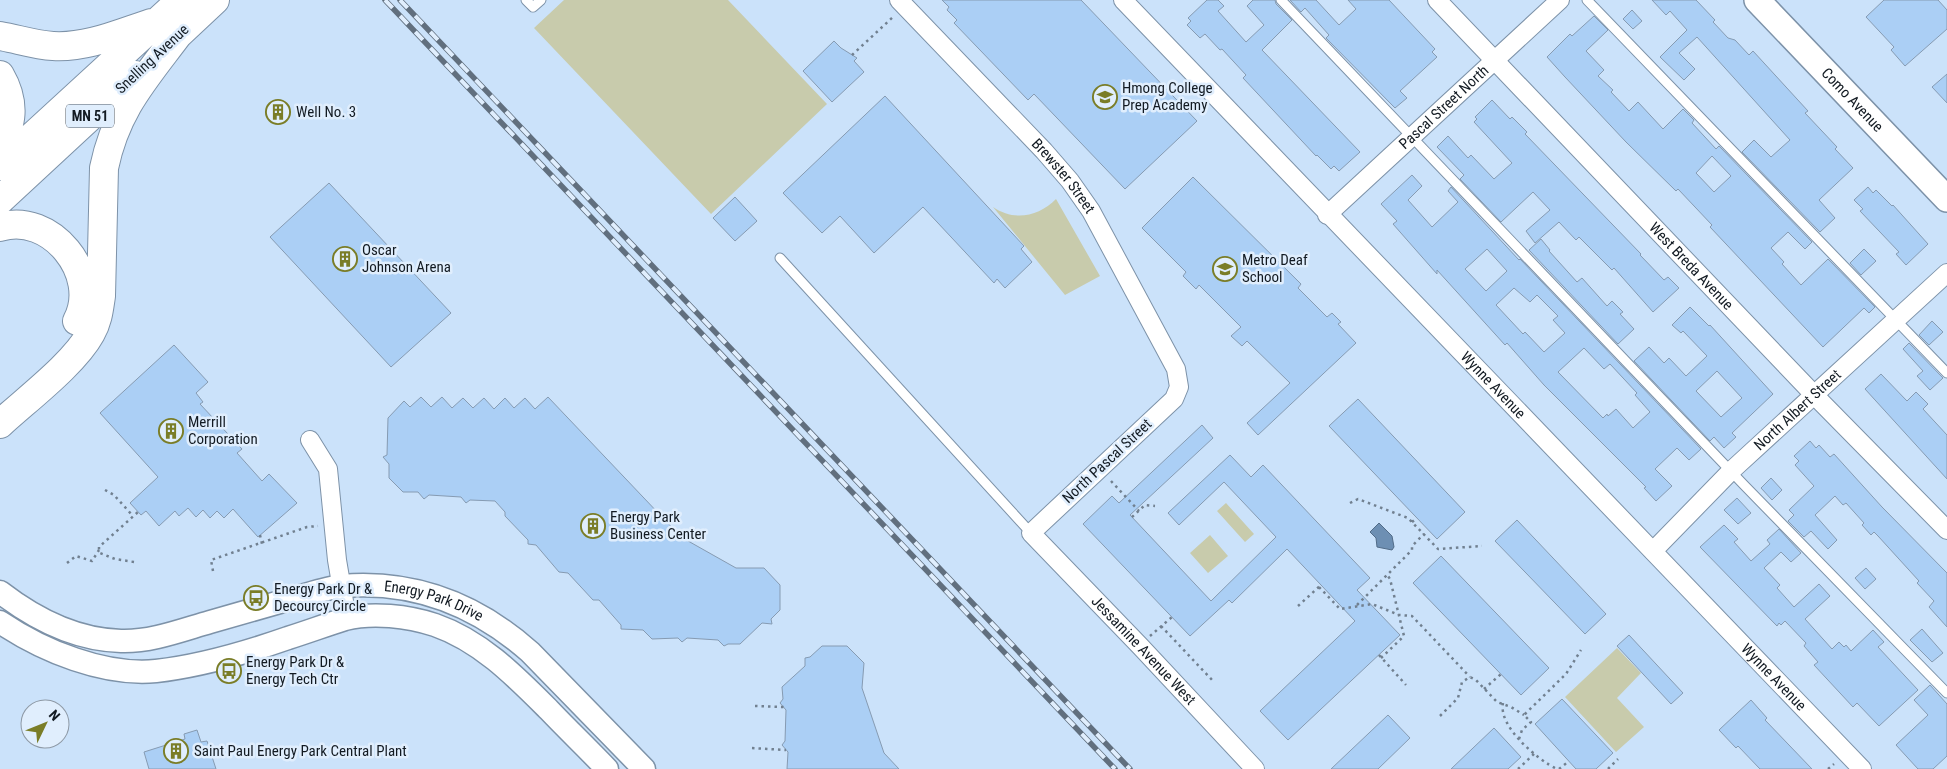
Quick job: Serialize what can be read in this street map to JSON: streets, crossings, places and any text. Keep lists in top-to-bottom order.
{
  "streets": {
    "main road": ["Snelling Avenue", "Como Avenue", "MN 51"],
    "street": [
      "Pascal Street North",
      "Brewster Street",
      "West Breda Avenue",
      "Wynne Avenue",
      "North Albert Street",
      "North Pascal Street",
      "Energy Park Drive",
      "Jessamine Avenue West"
    ]
  },
  "crossings": [
    ["Pascal Street North", "West Breda Avenue"],
    ["Pascal Street North", "Wynne Avenue"],
    ["Brewster Street", "North Pascal Street"],
    ["West Breda Avenue", "North Albert Street"],
    ["Wynne Avenue", "North Albert Street"],
    ["North Pascal Street", "Jessamine Avenue West"]
  ],
  "places": {
    "school or university": ["Hmong College Prep Academy", "Metro Deaf School"],
    "building": [
      "Well No. 3",
      "Oscar Johnson Arena",
      "Merrill Corporation",
      "Energy Park Business Center",
      "Saint Paul Energy Park Central Plant"
    ],
    "bus stop": ["Energy Park Dr & Decourcy Circle", "Energy Park Dr & Energy Tech Ctr"]
  },
  "north": "top right"
}
